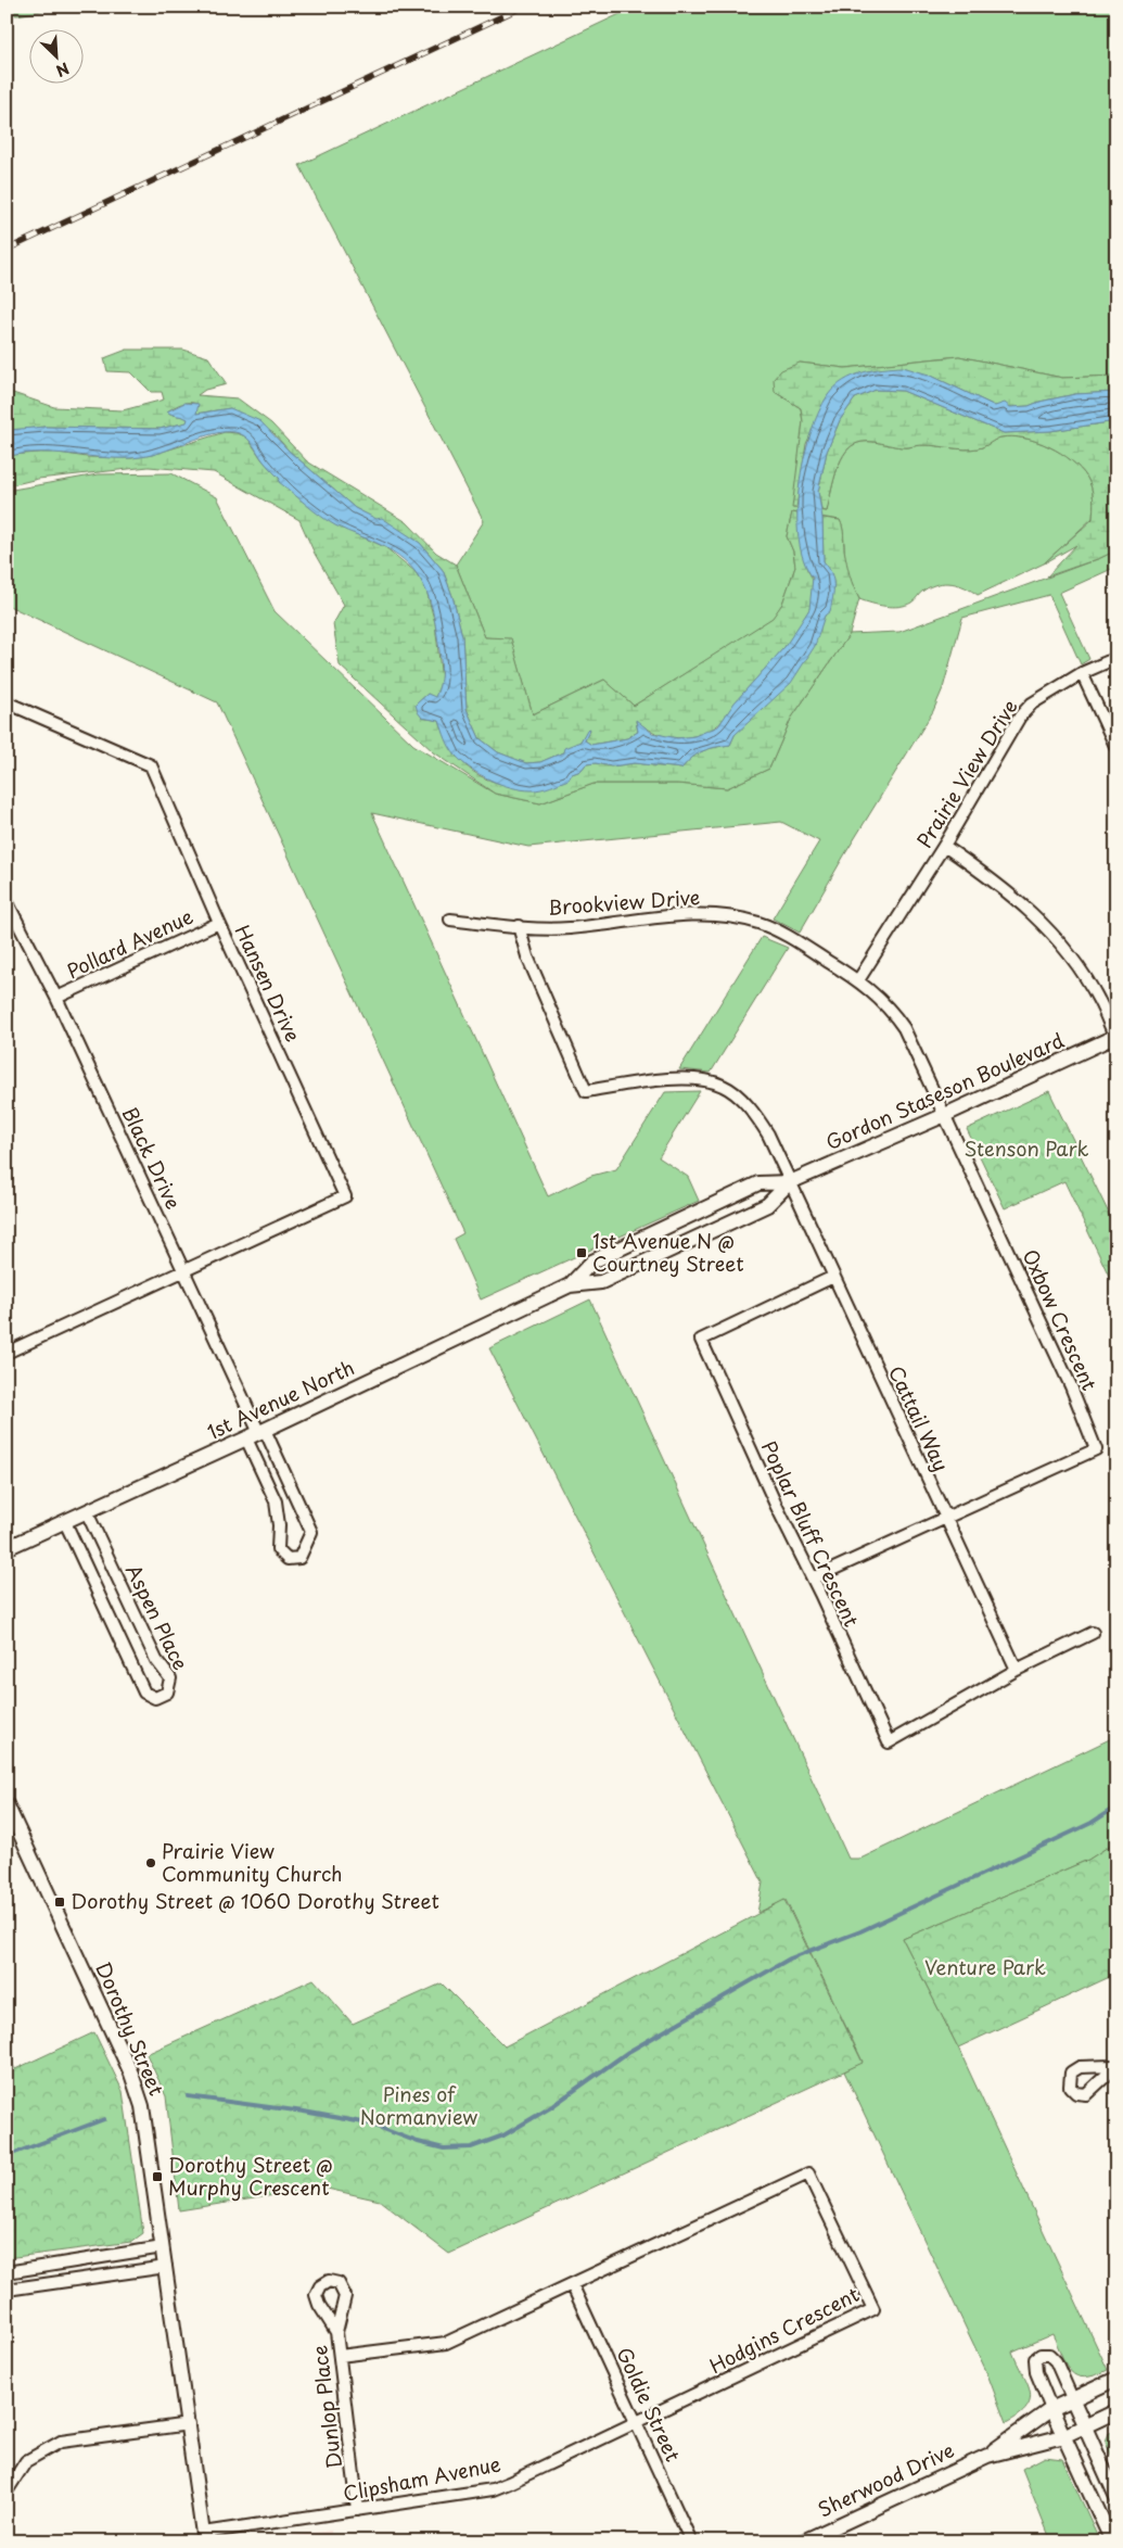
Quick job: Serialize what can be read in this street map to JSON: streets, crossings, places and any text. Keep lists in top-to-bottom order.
{
  "streets": {
    "street": [
      "Prairie View Drive",
      "Brookview Drive",
      "Pollard Avenue",
      "Hansen Drive",
      "Gordon Staseson Boulevard",
      "Black Drive",
      "Oxbow Crescent",
      "1st Avenue North",
      "Cattail Way",
      "Poplar Bluff Crescent",
      "Aspen Place",
      "Dorothy Street",
      "Hodgins Crescent",
      "Goldie Street",
      "Dunlop Place",
      "Clipsham Avenue",
      "Sherwood Drive"
    ]
  },
  "crossings": [
    ["Prairie View Drive", "Brookview Drive"],
    ["Brookview Drive", "Gordon Staseson Boulevard"],
    ["Brookview Drive", "Oxbow Crescent"],
    ["Pollard Avenue", "Hansen Drive"],
    ["Pollard Avenue", "Black Drive"],
    ["Hansen Drive", "Black Drive"],
    ["Gordon Staseson Boulevard", "Oxbow Crescent"],
    ["Gordon Staseson Boulevard", "1st Avenue North"],
    ["Gordon Staseson Boulevard", "Cattail Way"],
    ["Black Drive", "1st Avenue North"],
    ["Oxbow Crescent", "Cattail Way"],
    ["1st Avenue North", "Aspen Place"],
    ["Cattail Way", "Poplar Bluff Crescent"],
    ["Dorothy Street", "Clipsham Avenue"],
    ["Hodgins Crescent", "Goldie Street"],
    ["Hodgins Crescent", "Clipsham Avenue"],
    ["Goldie Street", "Clipsham Avenue"],
    ["Dunlop Place", "Clipsham Avenue"]
  ],
  "parks": ["Stenson Park", "Venture Park", "Pines of Normanview"],
  "places": {
    "transit": ["1st Avenue N @ Courtney Street", "Dorothy Street @ 1060 Dorothy Street", "Dorothy Street @ Murphy Crescent"],
    "other": ["Prairie View Community Church"]
  },
  "north": "bottom right"
}
